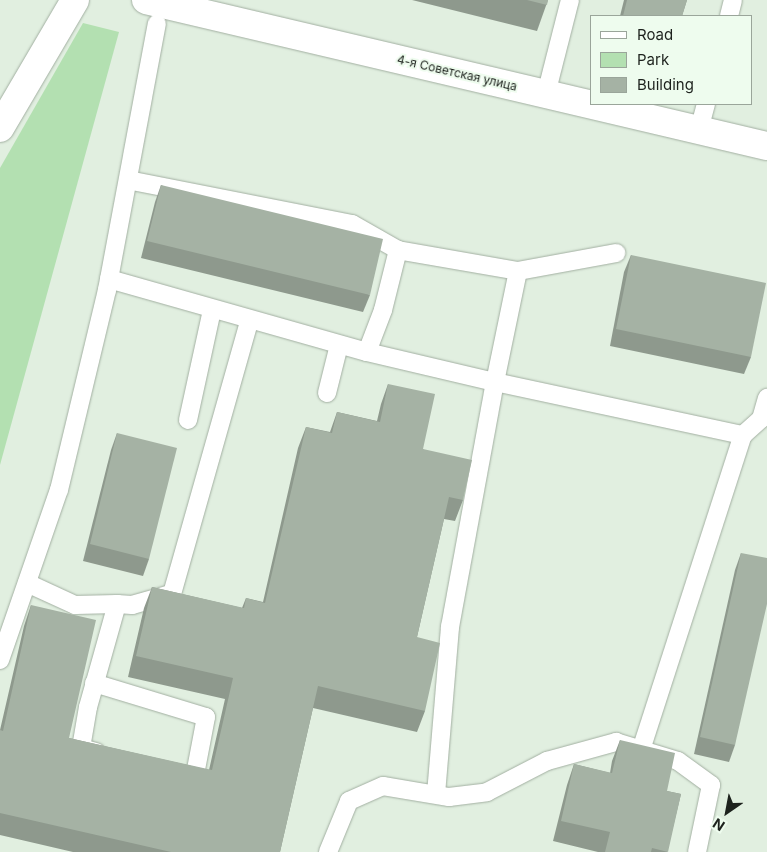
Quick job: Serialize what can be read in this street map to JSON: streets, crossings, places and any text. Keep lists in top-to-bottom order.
{
  "streets": {
    "street": ["4-я Советская улица"]
  },
  "legend": ["Road", "Park", "Building"],
  "north": "bottom left"
}
